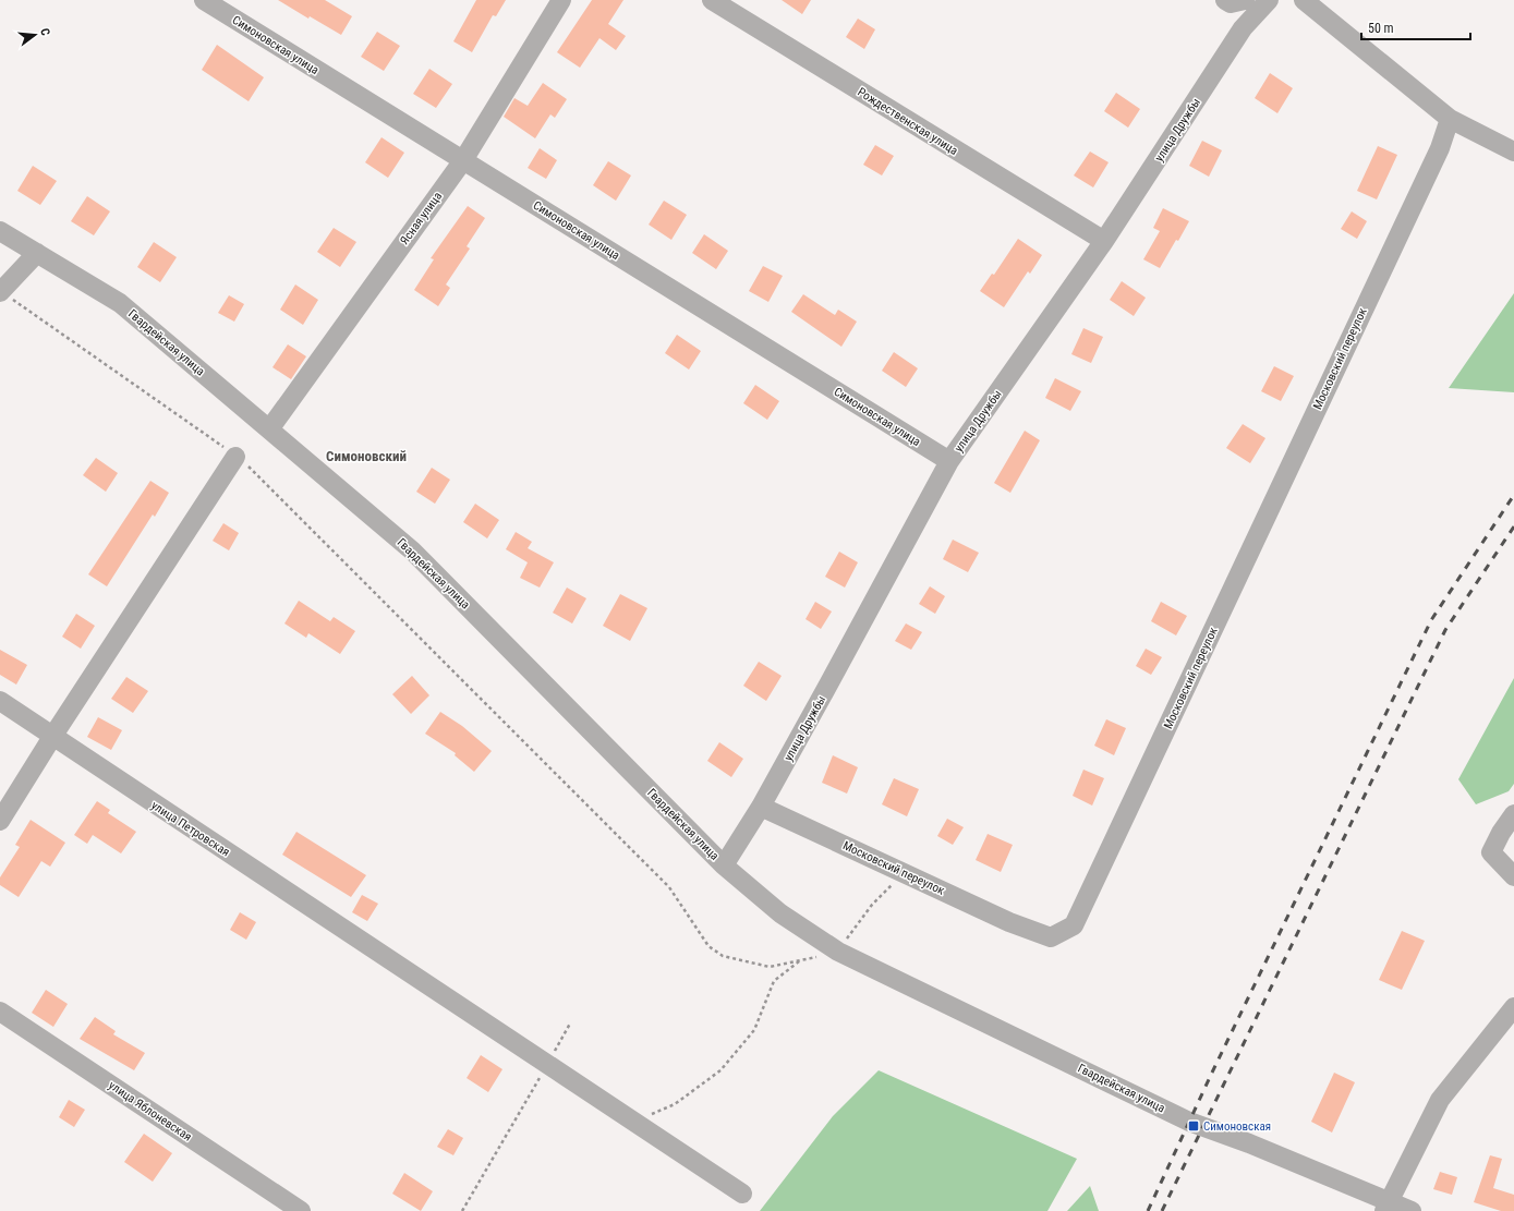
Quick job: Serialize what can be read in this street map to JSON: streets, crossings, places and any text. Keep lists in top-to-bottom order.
{
  "streets": {
    "street": [
      "Симоновская улица",
      "Рождественская улица",
      "улица Дружбы",
      "Ясная улица",
      "Гвардейская улица",
      "Московский переулок",
      "улица Петровская",
      "улица Яблоневская"
    ]
  },
  "crossings": [
    ["Симоновская улица", "улица Дружбы"],
    ["Симоновская улица", "Ясная улица"],
    ["Рождественская улица", "улица Дружбы"],
    ["улица Дружбы", "Гвардейская улица"],
    ["улица Дружбы", "Московский переулок"],
    ["Ясная улица", "Гвардейская улица"]
  ],
  "districts": ["Симоновский"],
  "places": {
    "transit": ["Симоновская"]
  },
  "scale_bar": "50 m",
  "north": "right"
}
